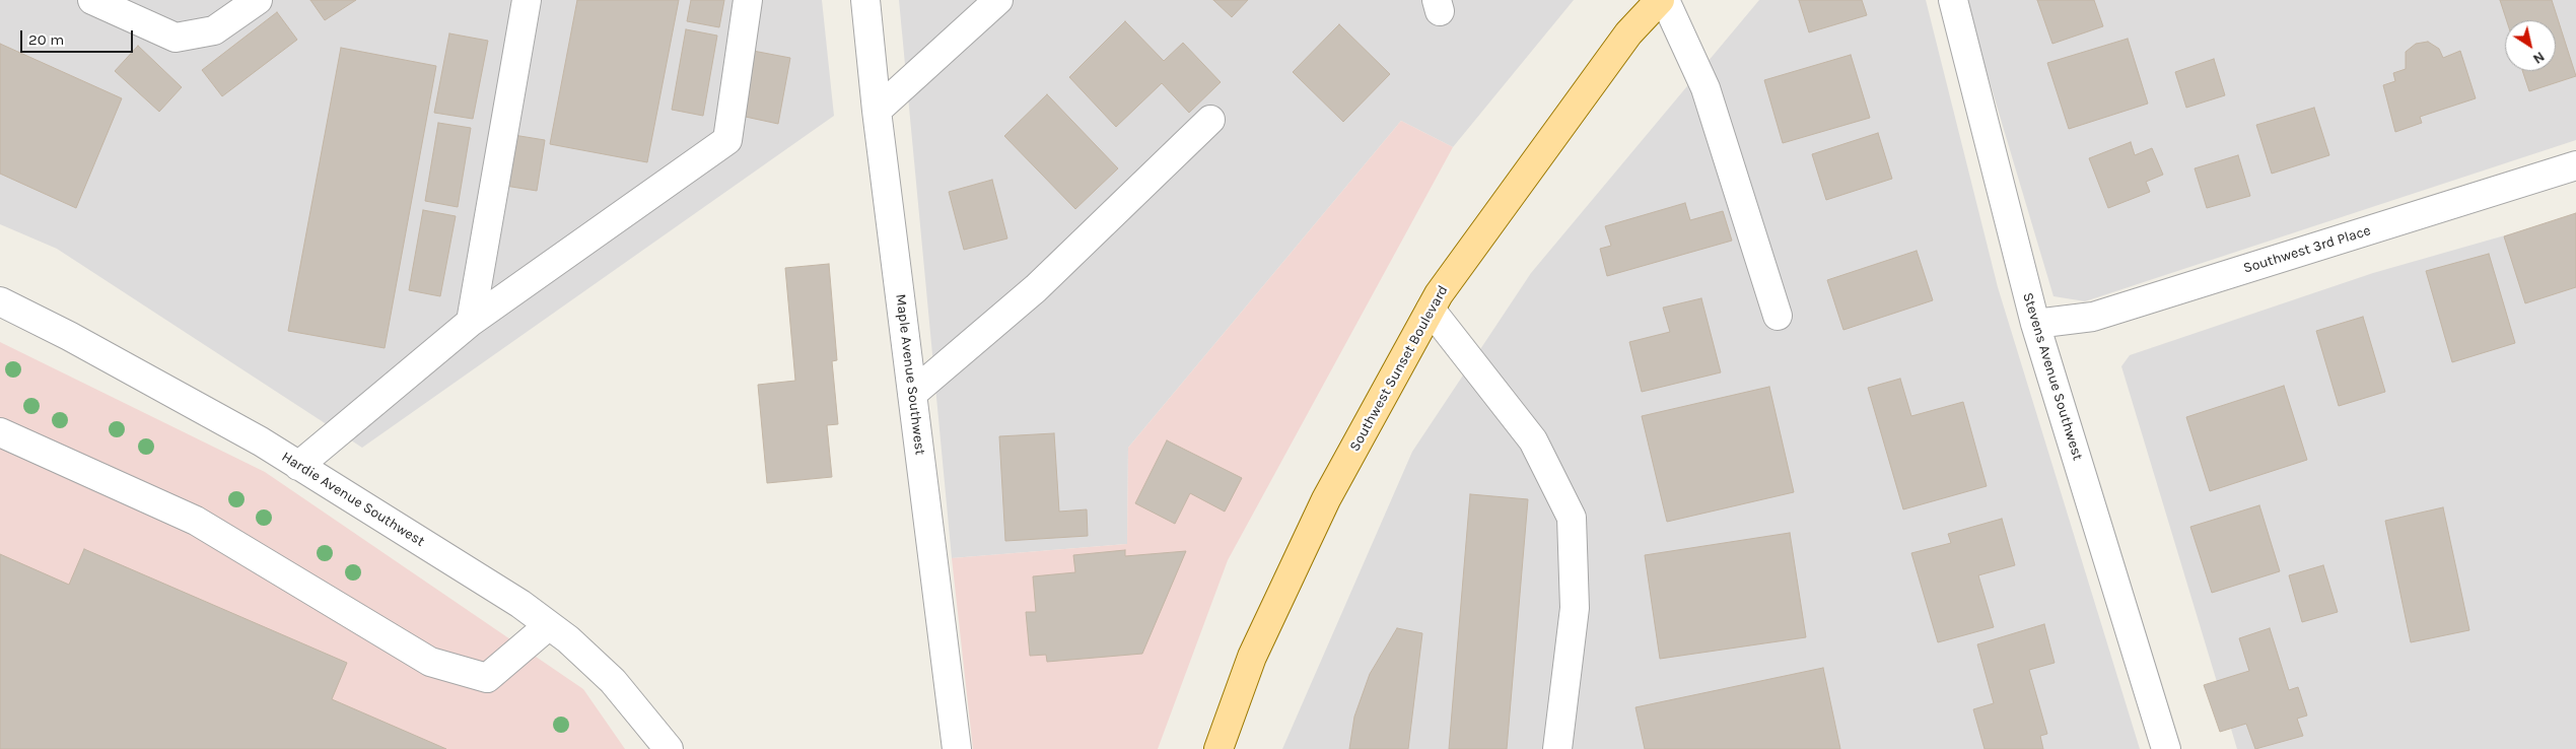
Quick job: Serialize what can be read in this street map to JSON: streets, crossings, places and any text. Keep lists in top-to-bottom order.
{
  "streets": {
    "main road": ["Southwest Sunset Boulevard"],
    "street": [
      "Southwest 3rd Place",
      "Maple Avenue Southwest",
      "Stevens Avenue Southwest",
      "Hardie Avenue Southwest"
    ]
  },
  "crossings": [
    ["Southwest 3rd Place", "Stevens Avenue Southwest"]
  ],
  "scale_bar": "20 m",
  "north": "bottom right"
}
